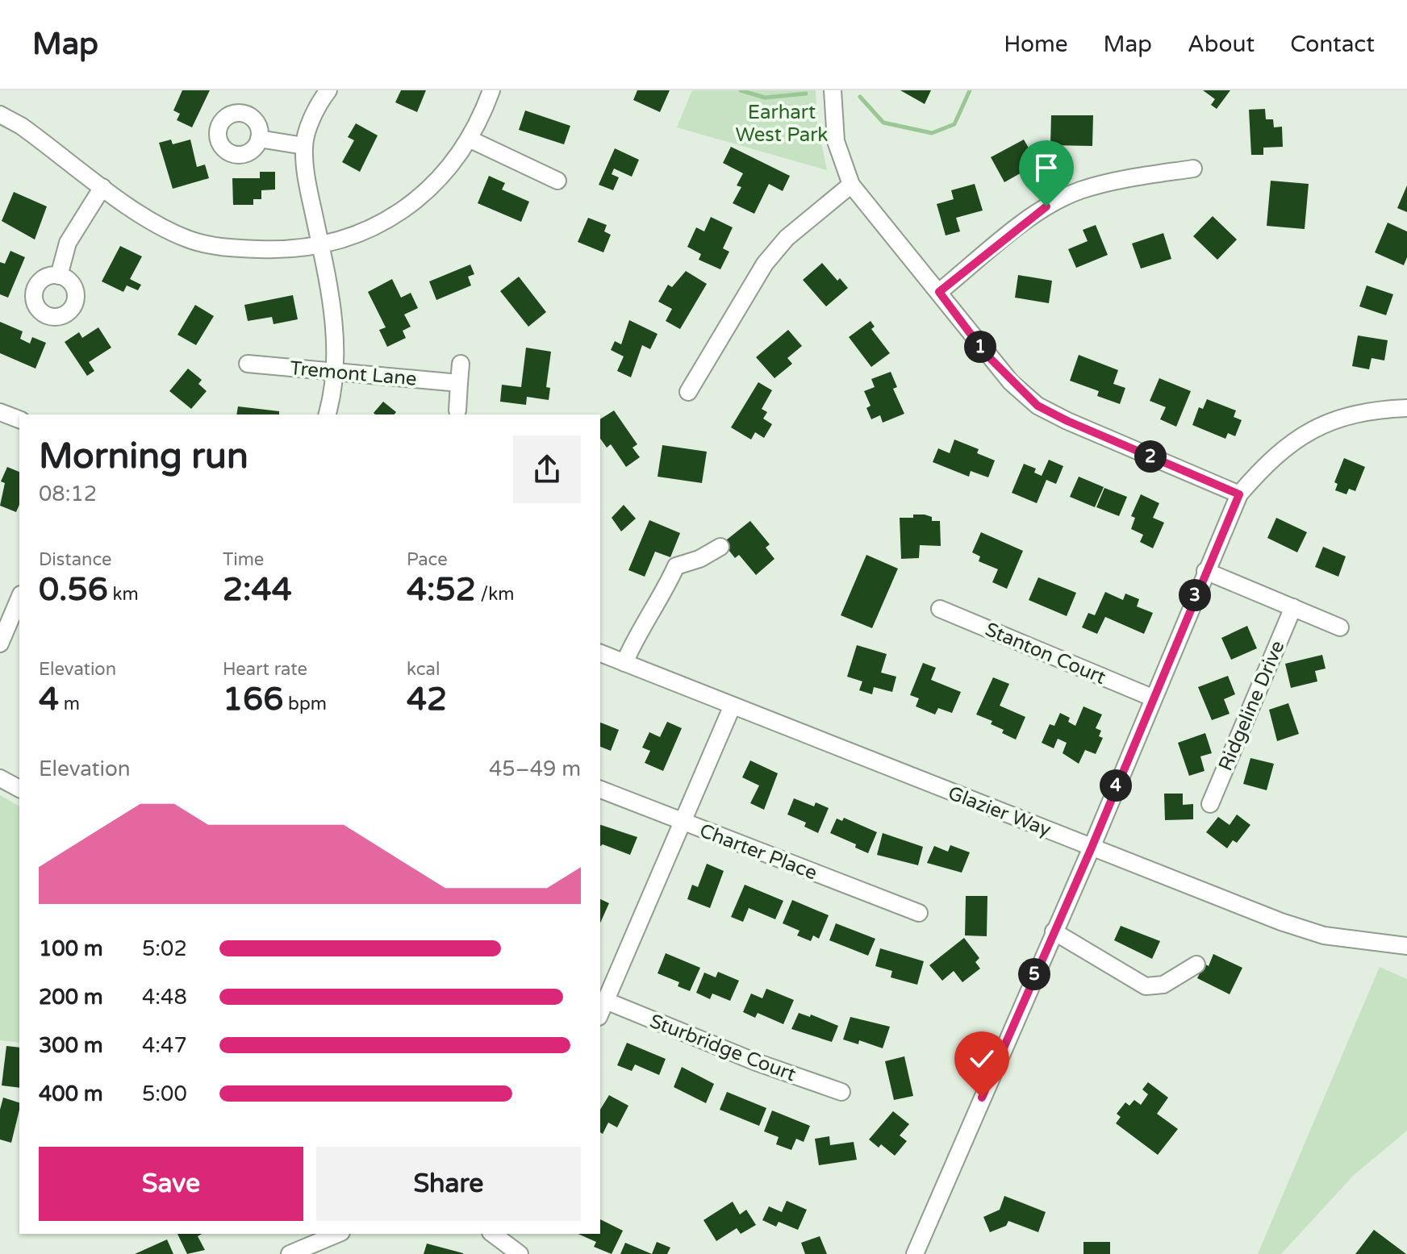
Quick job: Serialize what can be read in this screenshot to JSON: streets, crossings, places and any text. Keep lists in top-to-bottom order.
{
  "streets": {
    "street": [
      "Tremont Lane",
      "Stanton Court",
      "Ridgeline Drive",
      "Glazier Way",
      "Charter Place",
      "Sturbridge Court"
    ]
  },
  "parks": ["Earhart West Park"],
  "page": {
    "header": "Map",
    "nav": [
      "Home",
      "Map",
      "About",
      "Contact"
    ],
    "pins": [
      "1",
      "2",
      "3",
      "4",
      "5"
    ],
    "heading": ["Morning run", "08:12"],
    "stats": [
      ["Distance", "0.56 km"],
      ["Time", "2:44"],
      ["Pace", "4:52 /km"],
      ["Elevation", "4 m"],
      ["Heart rate", "166 bpm"],
      ["kcal", "42"]
    ],
    "chart": ["Elevation", "45–49 m"],
    "list": [
      {
        "name": "100 m",
        "note": "5:02"
      },
      {
        "name": "200 m",
        "note": "4:48"
      },
      {
        "name": "300 m",
        "note": "4:47"
      },
      {
        "name": "400 m",
        "note": "5:00"
      }
    ],
    "buttons": ["Save", "Share"]
  }
}
